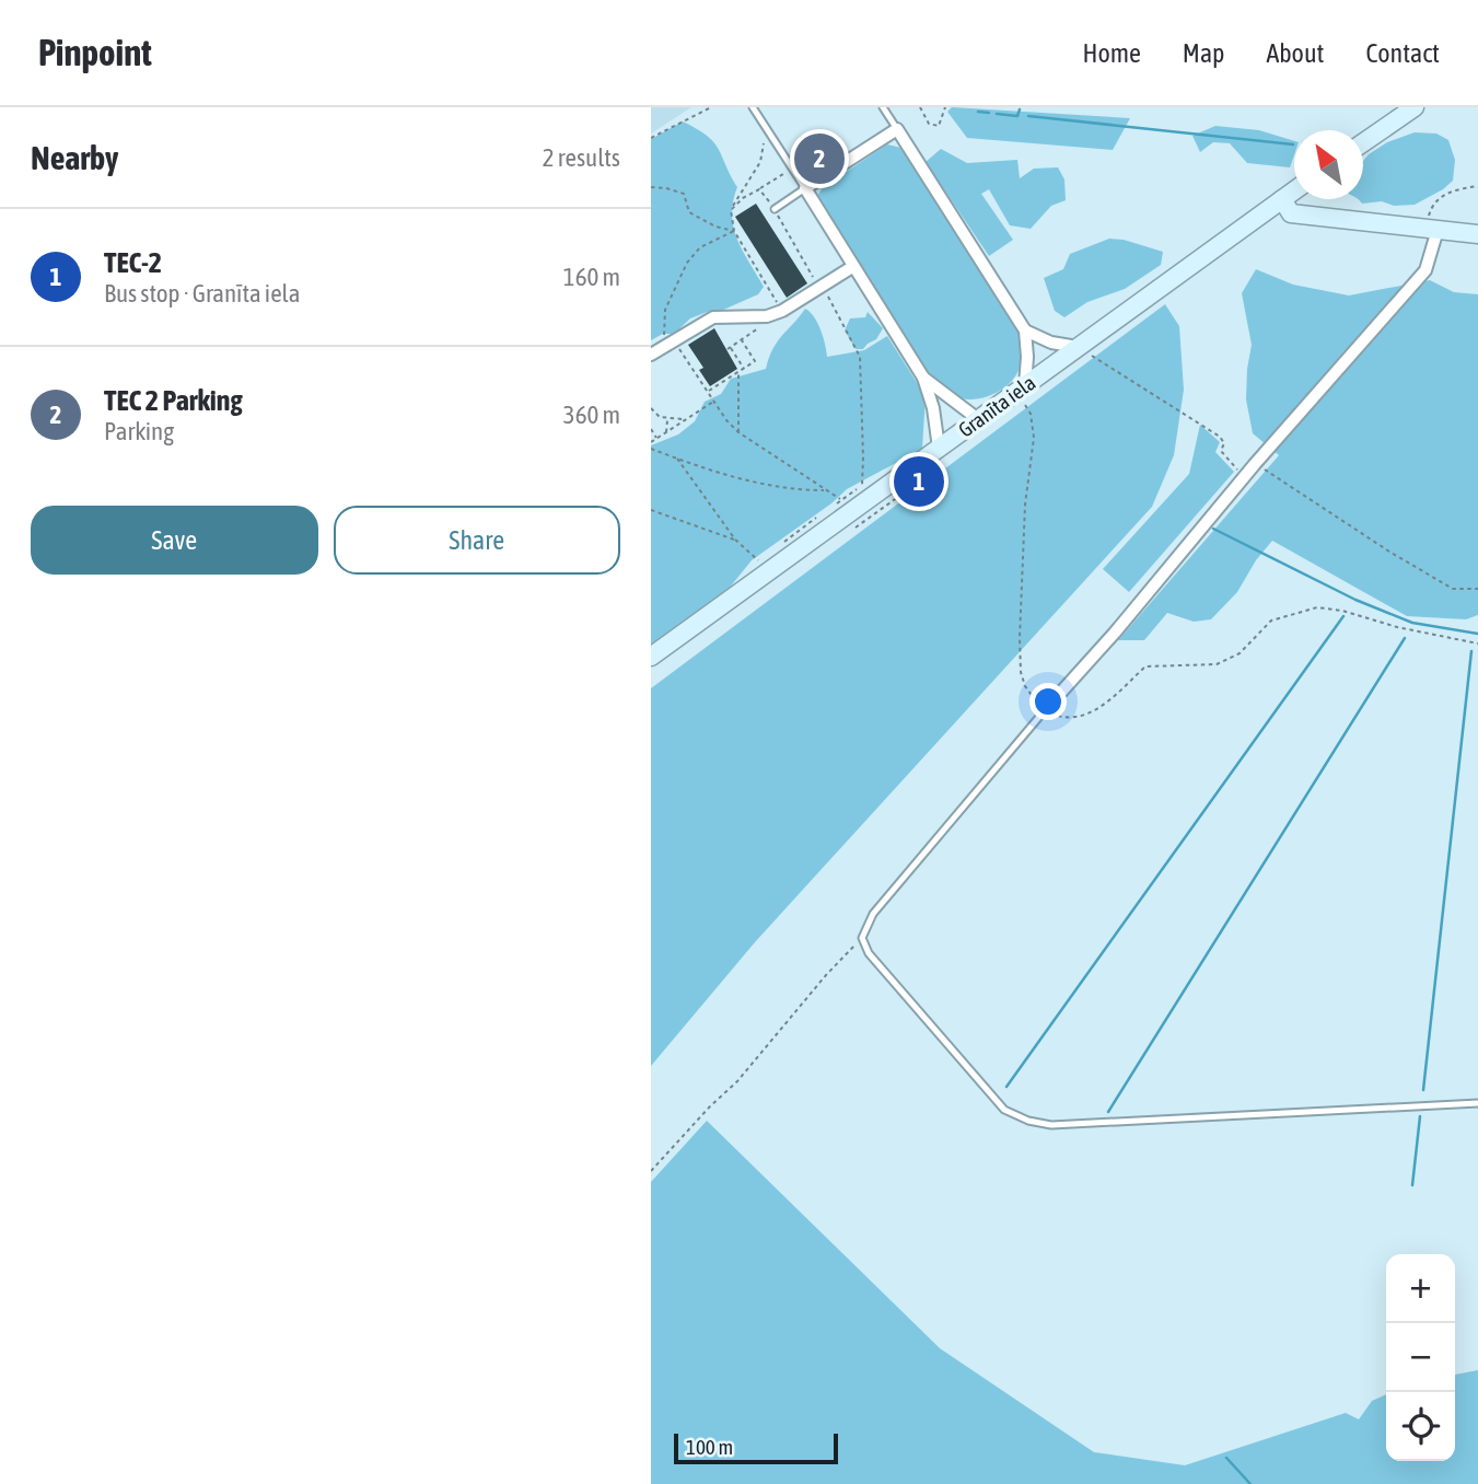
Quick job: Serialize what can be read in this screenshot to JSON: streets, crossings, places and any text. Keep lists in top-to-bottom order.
{
  "streets": {
    "main road": ["Granīta iela"]
  },
  "scale_bar": "100 m",
  "north": "top left",
  "page": {
    "header": "Pinpoint",
    "nav": [
      "Home",
      "Map",
      "About",
      "Contact"
    ],
    "heading": ["Nearby", "2 results"],
    "pins": ["2", "1"],
    "list": [
      {
        "mark": "1",
        "name": "TEC-2",
        "note": "Bus stop · Granīta iela",
        "value": "160 m"
      },
      {
        "mark": "2",
        "name": "TEC 2 Parking",
        "note": "Parking",
        "value": "360 m"
      }
    ],
    "buttons": ["Save", "Share"],
    "map_buttons": ["+", "−"],
    "scale": "100 m"
  }
}
